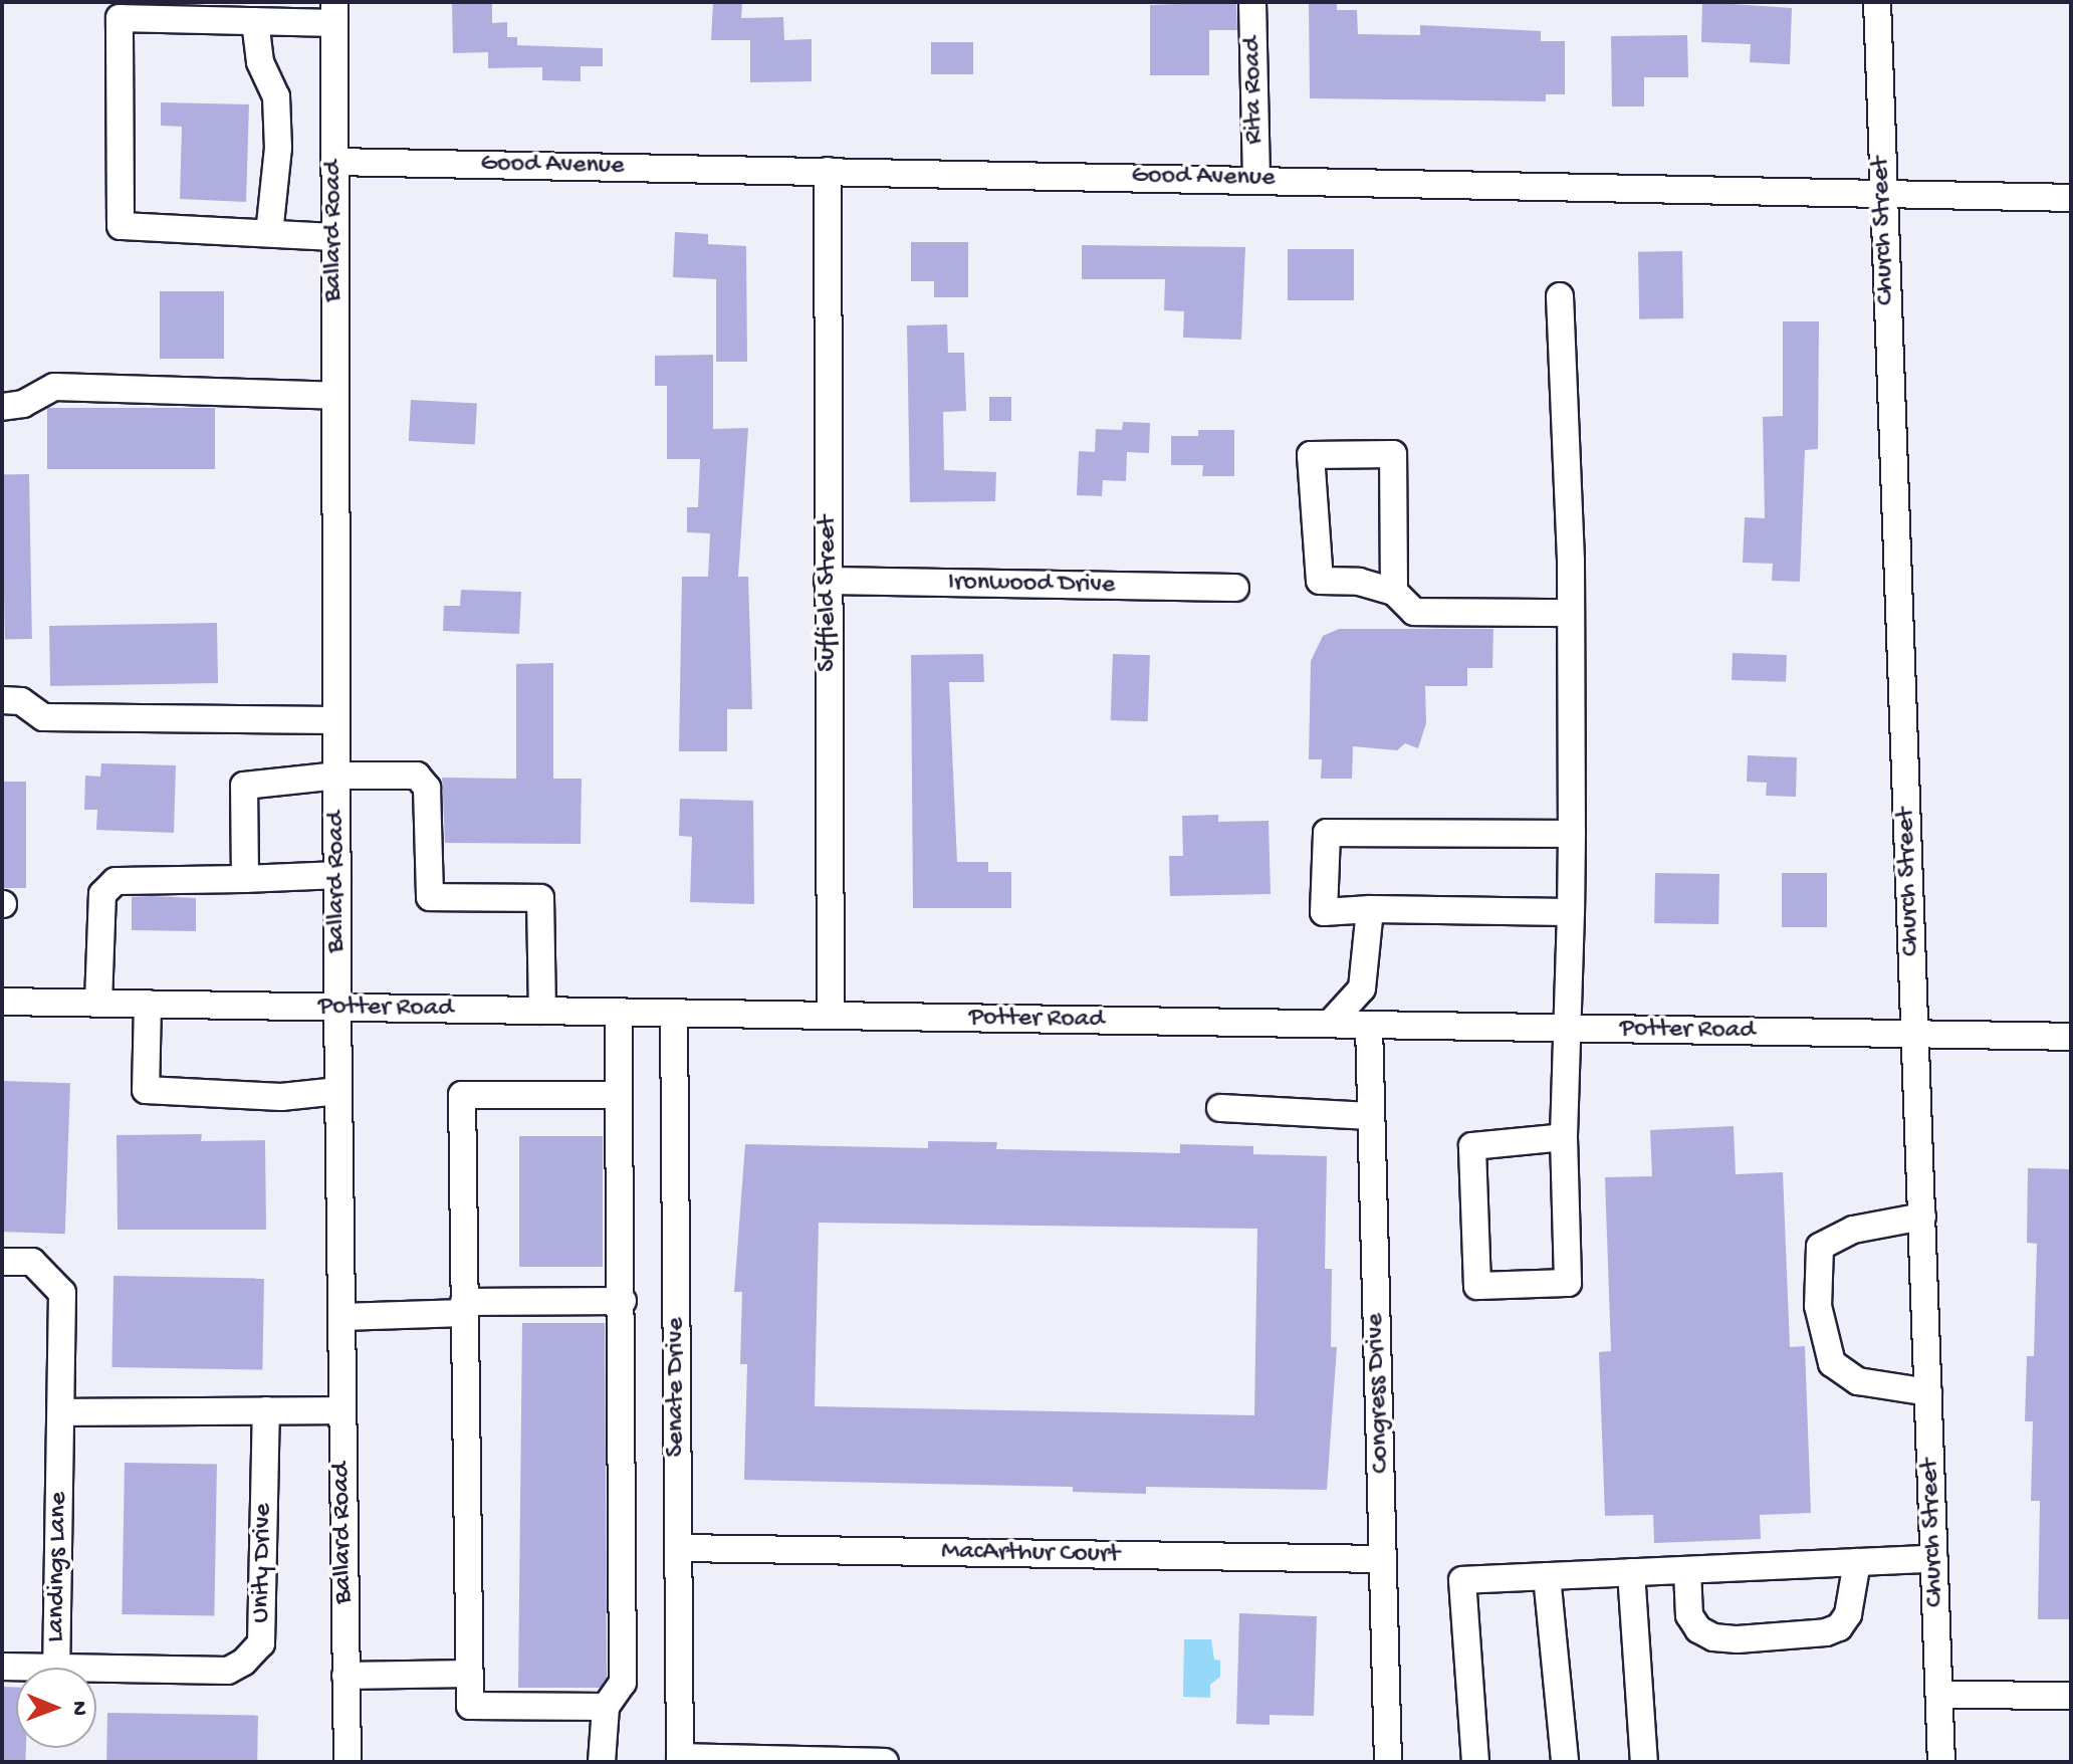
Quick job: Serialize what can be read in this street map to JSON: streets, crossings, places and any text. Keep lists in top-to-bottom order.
{
  "streets": {
    "street": [
      "Rita Road",
      "Good Avenue",
      "Ballard Road",
      "Church Street",
      "Ironwood Drive",
      "Suffield Street",
      "Potter Road",
      "Senate Drive",
      "Congress Drive",
      "MacArthur Court",
      "Unity Drive",
      "Landings Lane"
    ]
  },
  "crossings": [
    ["Rita Road", "Good Avenue"],
    ["Good Avenue", "Ballard Road"],
    ["Good Avenue", "Church Street"],
    ["Good Avenue", "Suffield Street"],
    ["Ballard Road", "Potter Road"],
    ["Church Street", "Potter Road"],
    ["Ironwood Drive", "Suffield Street"],
    ["Suffield Street", "Potter Road"],
    ["Potter Road", "Senate Drive"],
    ["Potter Road", "Congress Drive"],
    ["Senate Drive", "MacArthur Court"],
    ["Congress Drive", "MacArthur Court"],
    ["Unity Drive", "Landings Lane"]
  ],
  "north": "right"
}
